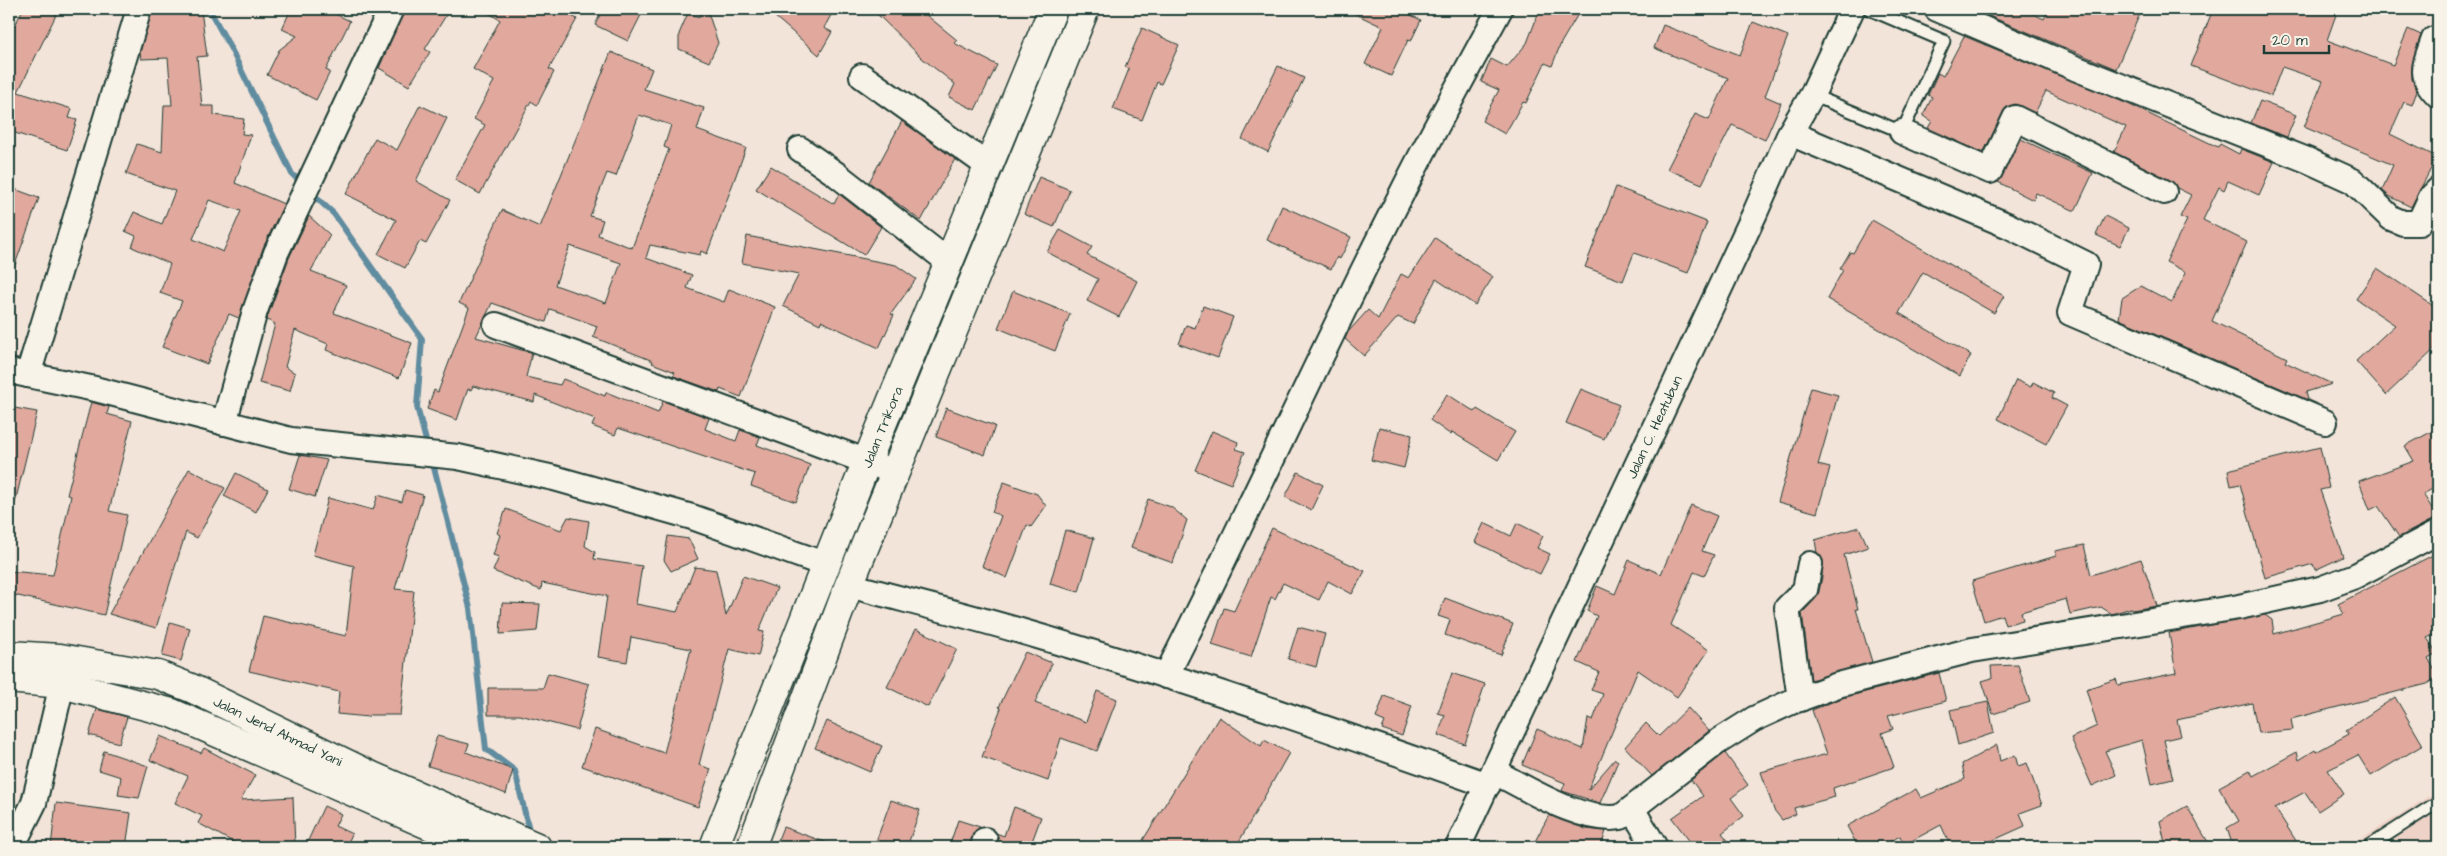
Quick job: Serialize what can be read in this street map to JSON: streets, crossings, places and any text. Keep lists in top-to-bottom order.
{
  "streets": {
    "main road": ["Jalan Trikora", "Jalan Jend Ahmad Yani"],
    "street": ["Jalan C. Heatubun"]
  },
  "scale_bar": "20 m"
}
